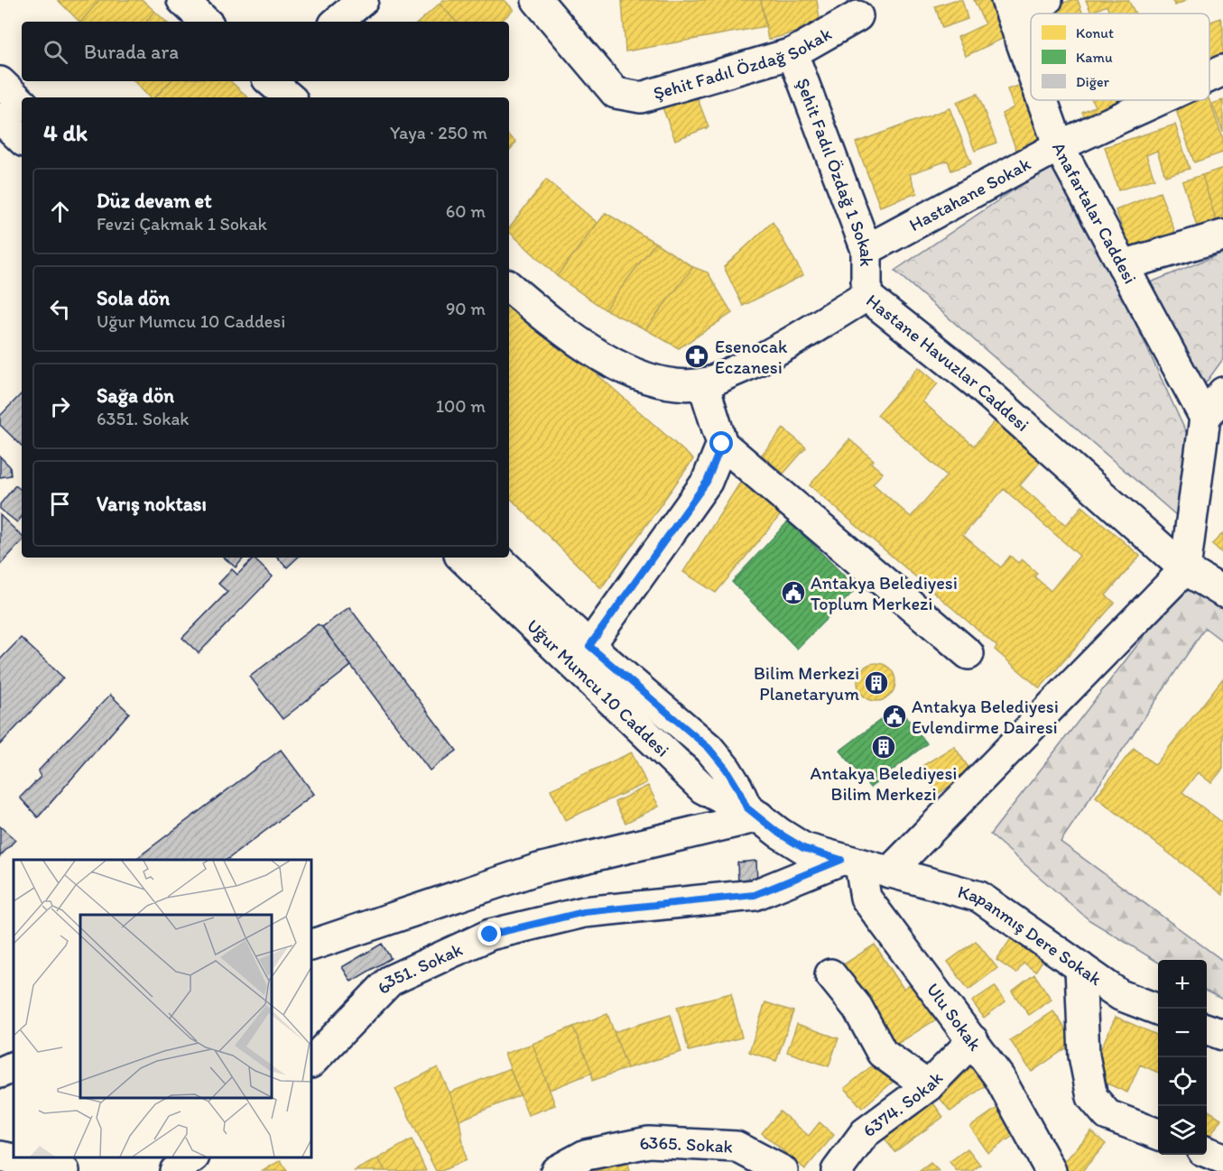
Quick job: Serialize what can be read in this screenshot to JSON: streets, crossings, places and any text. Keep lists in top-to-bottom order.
{
  "streets": {
    "street": [
      "Şehit Fadıl Özdağ Sokak",
      "Şehit Fadıl Özdağ 1 Sokak",
      "Hastahane Sokak",
      "Anafartalar Caddesi",
      "Hastane Havuzlar Caddesi",
      "Uğur Mumcu 10 Caddesi",
      "Kapanmış Dere Sokak",
      "6351. Sokak",
      "Ulu Sokak",
      "6374. Sokak",
      "6365. Sokak"
    ]
  },
  "crossings": [
    ["Şehit Fadıl Özdağ Sokak", "Şehit Fadıl Özdağ 1 Sokak"],
    ["Şehit Fadıl Özdağ 1 Sokak", "Hastahane Sokak"],
    ["Şehit Fadıl Özdağ 1 Sokak", "Hastane Havuzlar Caddesi"],
    ["Hastahane Sokak", "Anafartalar Caddesi"],
    ["Uğur Mumcu 10 Caddesi", "Kapanmış Dere Sokak"],
    ["Uğur Mumcu 10 Caddesi", "6351. Sokak"],
    ["Uğur Mumcu 10 Caddesi", "Ulu Sokak"],
    ["6351. Sokak", "Ulu Sokak"],
    ["Ulu Sokak", "6374. Sokak"]
  ],
  "places": {
    "pharmacy": ["Esenocak Eczanesi"],
    "public building": ["Antakya Belediyesi Toplum Merkezi", "Antakya Belediyesi Evlendirme Dairesi"],
    "building": ["Bilim Merkezi Planetaryum", "Antakya Belediyesi Bilim Merkezi"]
  },
  "legend": ["Konut", "Kamu", "Diğer"],
  "page": {
    "search": "Burada ara",
    "heading": ["4 dk", "Yaya · 250 m"],
    "list": [
      ["Düz devam et", "Fevzi Çakmak 1 Sokak", "60 m"],
      ["Sola dön", "Uğur Mumcu 10 Caddesi", "90 m"],
      ["Sağa dön", "6351. Sokak", "100 m"],
      "Varış noktası"
    ],
    "map_buttons": ["+", "−"]
  }
}
